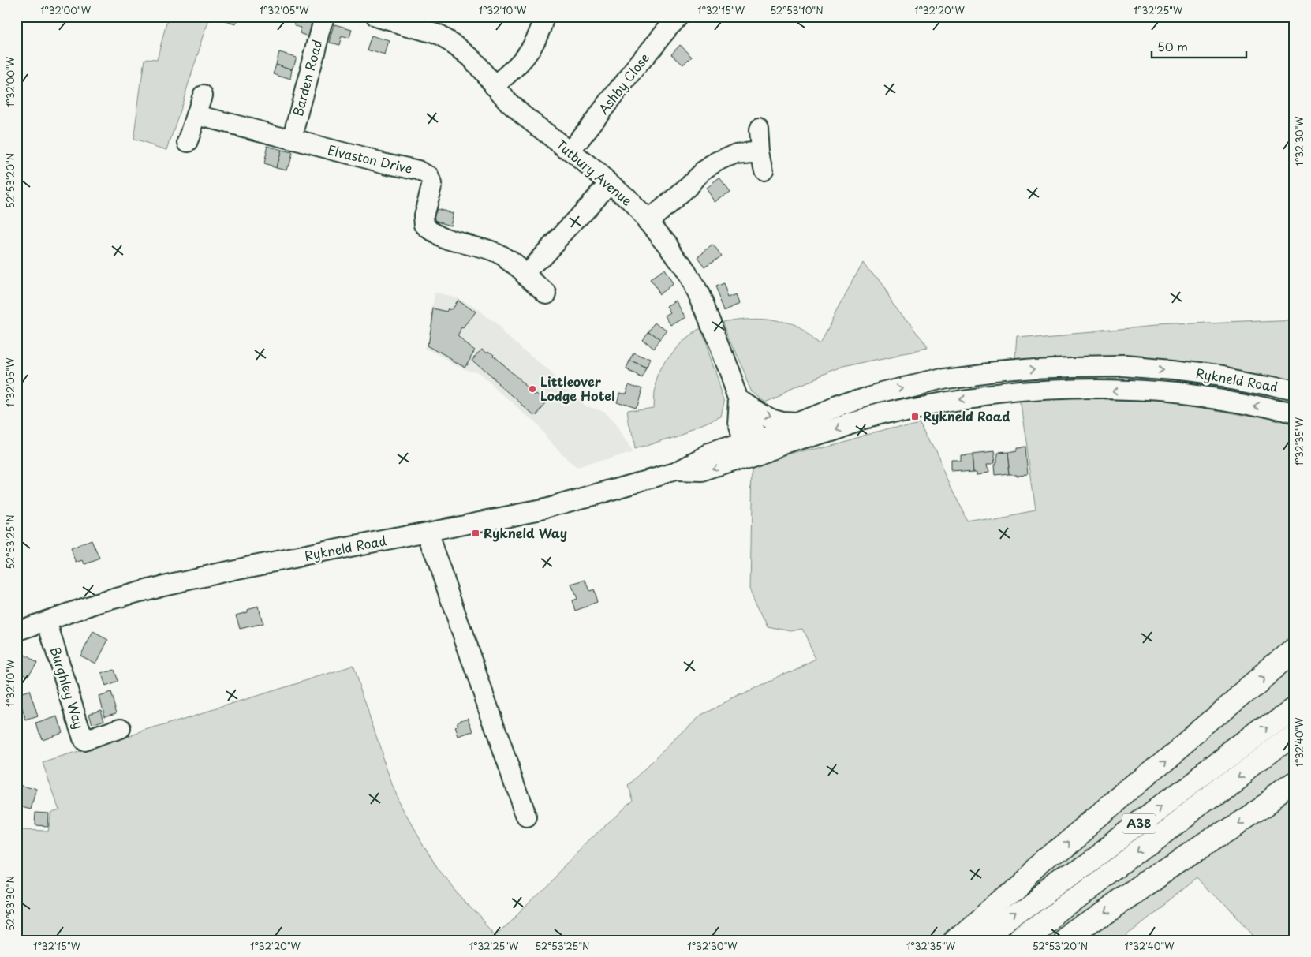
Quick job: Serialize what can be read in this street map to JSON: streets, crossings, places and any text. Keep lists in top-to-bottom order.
{
  "streets": {
    "highway": ["A38"],
    "street": [
      "Barden Road",
      "Ashby Close",
      "Elvaston Drive",
      "Tutbury Avenue",
      "Rykneld Road",
      "Burghley Way"
    ]
  },
  "crossings": [
    ["Barden Road", "Elvaston Drive"],
    ["Ashby Close", "Tutbury Avenue"],
    ["Tutbury Avenue", "Rykneld Road"],
    ["Rykneld Road", "Burghley Way"]
  ],
  "places": {
    "other": ["Littleover Lodge Hotel"],
    "transit": ["Rykneld Road", "Rykneld Way"]
  },
  "scale_bar": "50 m",
  "coordinates": [
    "1°32'00\"W",
    "1°32'05\"W",
    "1°32'10\"W",
    "1°32'15\"W",
    "52°53'10\"N",
    "1°32'20\"W",
    "1°32'25\"W",
    "1°32'30\"W",
    "52°53'20\"N",
    "1°32'35\"W",
    "52°53'25\"N",
    "1°32'40\"W",
    "52°53'30\"N"
  ]
}
